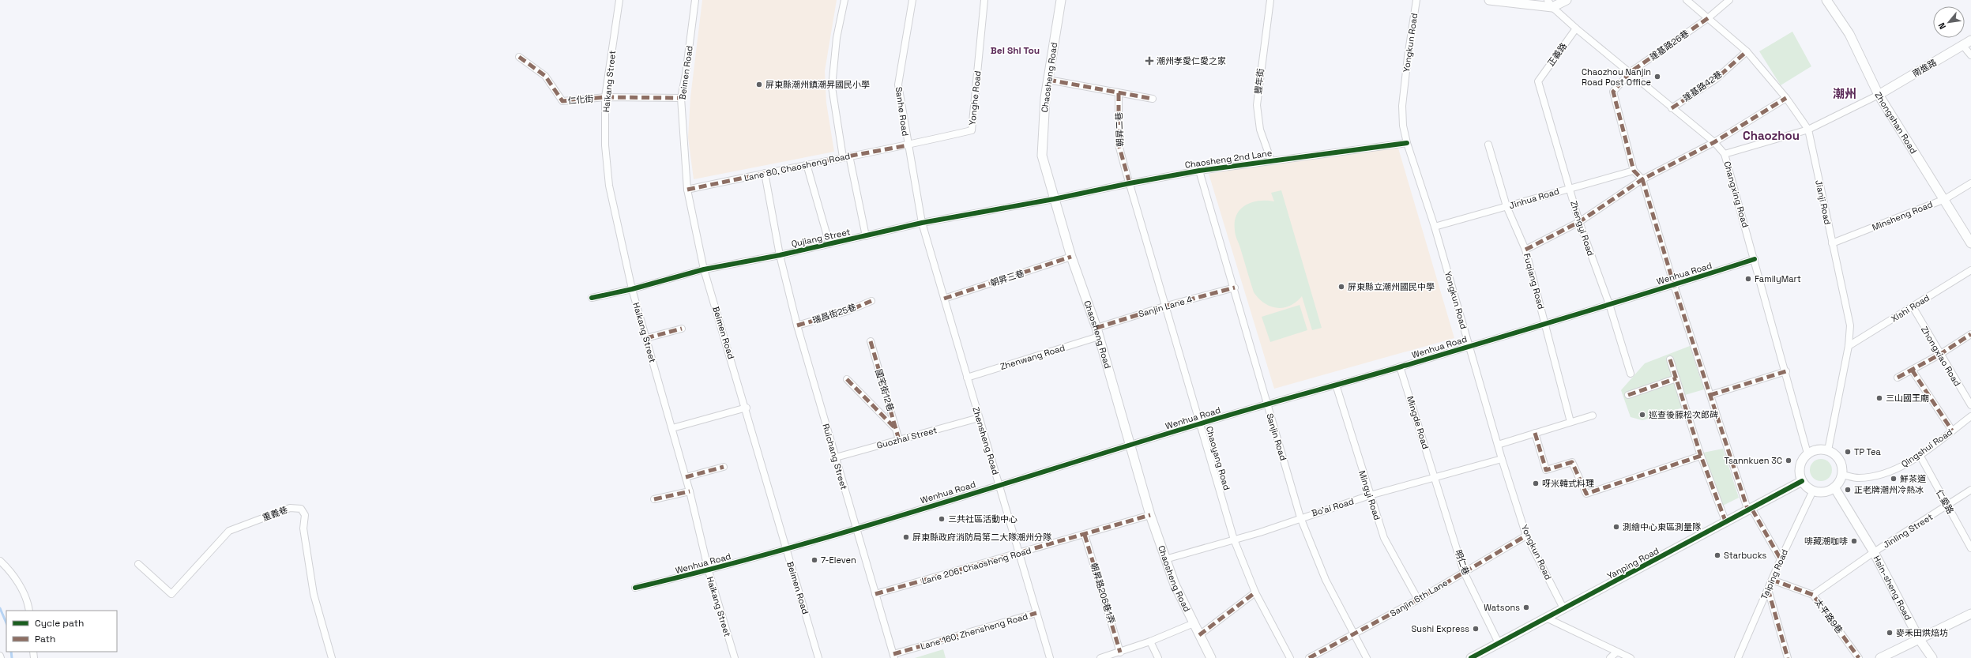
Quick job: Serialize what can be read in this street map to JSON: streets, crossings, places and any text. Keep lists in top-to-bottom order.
{
  "streets": {
    "main road": [
      "南進路",
      "Chaosheng Road",
      "Zhongshan Road",
      "Yanping Road",
      "Hsin-sheng Road"
    ],
    "street": [
      "Yongkun Road",
      "建基路26巷",
      "正義路",
      "Beimen Road",
      "Haikang Street",
      "豐年街",
      "建基路42巷",
      "Yonghe Road",
      "仁化街",
      "Sanhe Road",
      "朝昇二巷",
      "Chaosheng 2nd Lane",
      "Lane 80, Chaosheng Road",
      "Changxing Road",
      "Jinhua Road",
      "Jianji Road",
      "Minsheng Road",
      "Zhengyi Road",
      "Qujiang Street",
      "Wenhua Road",
      "朝昇三巷",
      "Fuqiang Road",
      "Sanjin Lane 4",
      "Xishi Road",
      "瑞昌街25巷",
      "Zhongxiao Road",
      "Zhenwang Road",
      "國宅街12巷",
      "Mingde Road",
      "Sanjin Road",
      "Guozhai Street",
      "Zhensheng Road",
      "Qingshui Road",
      "Ruichang Street",
      "Chaoyang Road",
      "Mingyi Road",
      "仁愛路",
      "Bo'ai Road",
      "重義巷",
      "Jinling Street",
      "明仁巷",
      "Lane 206, Chaosheng Road",
      "Taiping Road",
      "朝昇路206巷1弄",
      "Sanjin 6th Lane",
      "太平路9巷",
      "Lane 160, Zhensheng Road"
    ]
  },
  "crossings": [
    ["Yongkun Road", "Chaosheng 2nd Lane"],
    ["Yongkun Road", "Jinhua Road"],
    ["Yongkun Road", "Wenhua Road"],
    ["Yongkun Road", "Bo'ai Road"],
    ["Yongkun Road", "Yanping Road"],
    ["Yongkun Road", "Sanjin 6th Lane"],
    ["建基路26巷", "Changxing Road"],
    ["建基路26巷", "Jinhua Road"],
    ["建基路26巷", "Jianji Road"],
    ["正義路", "Changxing Road"],
    ["正義路", "Jinhua Road"],
    ["正義路", "Zhengyi Road"],
    ["南進路", "Zhongshan Road"],
    ["Beimen Road", "仁化街"],
    ["Beimen Road", "Lane 80, Chaosheng Road"],
    ["Beimen Road", "Qujiang Street"],
    ["Beimen Road", "Wenhua Road"],
    ["Chaosheng Road", "Chaosheng 2nd Lane"],
    ["Chaosheng Road", "Qujiang Street"],
    ["Chaosheng Road", "Wenhua Road"],
    ["Chaosheng Road", "朝昇三巷"],
    ["Chaosheng Road", "Sanjin Lane 4"],
    ["Chaosheng Road", "Zhenwang Road"],
    ["Chaosheng Road", "Bo'ai Road"],
    ["Chaosheng Road", "Lane 206, Chaosheng Road"],
    ["Haikang Street", "仁化街"],
    ["Haikang Street", "Qujiang Street"],
    ["Haikang Street", "Wenhua Road"],
    ["豐年街", "Chaosheng 2nd Lane"],
    ["建基路42巷", "Changxing Road"],
    ["建基路42巷", "Jianji Road"],
    ["Yonghe Road", "Sanhe Road"],
    ["Yonghe Road", "Lane 80, Chaosheng Road"],
    ["Sanhe Road", "Lane 80, Chaosheng Road"],
    ["Sanhe Road", "Qujiang Street"],
    ["Sanhe Road", "Zhensheng Road"],
    ["Zhongshan Road", "Minsheng Road"],
    ["朝昇二巷", "Chaosheng 2nd Lane"],
    ["朝昇二巷", "Chaoyang Road"],
    ["Chaosheng 2nd Lane", "Qujiang Street"],
    ["Chaosheng 2nd Lane", "Sanjin Road"],
    ["Chaosheng 2nd Lane", "Chaoyang Road"],
    ["Lane 80, Chaosheng Road", "Ruichang Street"],
    ["Changxing Road", "Jianji Road"],
    ["Changxing Road", "Wenhua Road"],
    ["Changxing Road", "Qingshui Road"],
    ["Changxing Road", "Yanping Road"],
    ["Changxing Road", "Taiping Road"],
    ["Changxing Road", "Hsin-sheng Road"],
    ["Jinhua Road", "Zhengyi Road"],
    ["Jinhua Road", "Fuqiang Road"],
    ["Jianji Road", "Minsheng Road"],
    ["Jianji Road", "Xishi Road"],
    ["Jianji Road", "Qingshui Road"],
    ["Jianji Road", "Yanping Road"],
    ["Jianji Road", "Taiping Road"],
    ["Jianji Road", "Hsin-sheng Road"],
    ["Zhengyi Road", "Wenhua Road"],
    ["Qujiang Street", "Zhensheng Road"],
    ["Qujiang Street", "Ruichang Street"],
    ["Wenhua Road", "Fuqiang Road"],
    ["Wenhua Road", "Mingde Road"],
    ["Wenhua Road", "Sanjin Road"],
    ["Wenhua Road", "Zhensheng Road"],
    ["Wenhua Road", "Ruichang Street"],
    ["Wenhua Road", "Chaoyang Road"],
    ["Wenhua Road", "Mingyi Road"],
    ["朝昇三巷", "Zhensheng Road"],
    ["Sanjin Lane 4", "Sanjin Road"],
    ["Sanjin Lane 4", "Chaoyang Road"],
    ["Xishi Road", "Zhongxiao Road"],
    ["瑞昌街25巷", "Ruichang Street"],
    ["Zhenwang Road", "Zhensheng Road"],
    ["國宅街12巷", "Guozhai Street"],
    ["Mingde Road", "Bo'ai Road"],
    ["Mingde Road", "明仁巷"],
    ["Sanjin Road", "Bo'ai Road"],
    ["Sanjin Road", "Sanjin 6th Lane"],
    ["Guozhai Street", "Zhensheng Road"],
    ["Guozhai Street", "Ruichang Street"],
    ["Zhensheng Road", "Lane 206, Chaosheng Road"],
    ["Zhensheng Road", "Lane 160, Zhensheng Road"],
    ["Qingshui Road", "仁愛路"],
    ["Qingshui Road", "Yanping Road"],
    ["Qingshui Road", "Taiping Road"],
    ["Qingshui Road", "Hsin-sheng Road"],
    ["Ruichang Street", "Lane 206, Chaosheng Road"],
    ["Ruichang Street", "Lane 160, Zhensheng Road"],
    ["Chaoyang Road", "Bo'ai Road"],
    ["Mingyi Road", "Bo'ai Road"],
    ["Mingyi Road", "Sanjin 6th Lane"],
    ["仁愛路", "Jinling Street"],
    ["Bo'ai Road", "明仁巷"],
    ["Jinling Street", "Hsin-sheng Road"],
    ["Jinling Street", "太平路9巷"],
    ["明仁巷", "Yanping Road"],
    ["明仁巷", "Sanjin 6th Lane"],
    ["Yanping Road", "Taiping Road"],
    ["Yanping Road", "Hsin-sheng Road"],
    ["Lane 206, Chaosheng Road", "朝昇路206巷1弄"],
    ["Taiping Road", "Hsin-sheng Road"],
    ["Taiping Road", "太平路9巷"]
  ],
  "districts": ["Bei Shi Tou", "潮州", "Chaozhou"],
  "places": {
    "health": ["潮州孝愛仁愛之家"],
    "other": [
      "Chaozhou Nanjin Road Post Office",
      "屏東縣潮州鎮潮昇國民小學",
      "FamilyMart",
      "屏東縣立潮州國民中學",
      "三山國王廟",
      "巡查後藤松次郎碑",
      "TP Tea",
      "Tsannkuen 3C",
      "鮮茶道",
      "呀米韓式料理",
      "正老牌潮州冷熱冰",
      "三共社區活動中心",
      "測繪中心東區測量隊",
      "屏東縣政府消防局第二大隊潮州分隊",
      "啡藏潮咖啡",
      "Starbucks",
      "7-Eleven",
      "Watsons",
      "Sushi Express",
      "麥禾田烘焙坊"
    ]
  },
  "legend": ["Cycle path", "Path"],
  "north": "bottom left"
}
